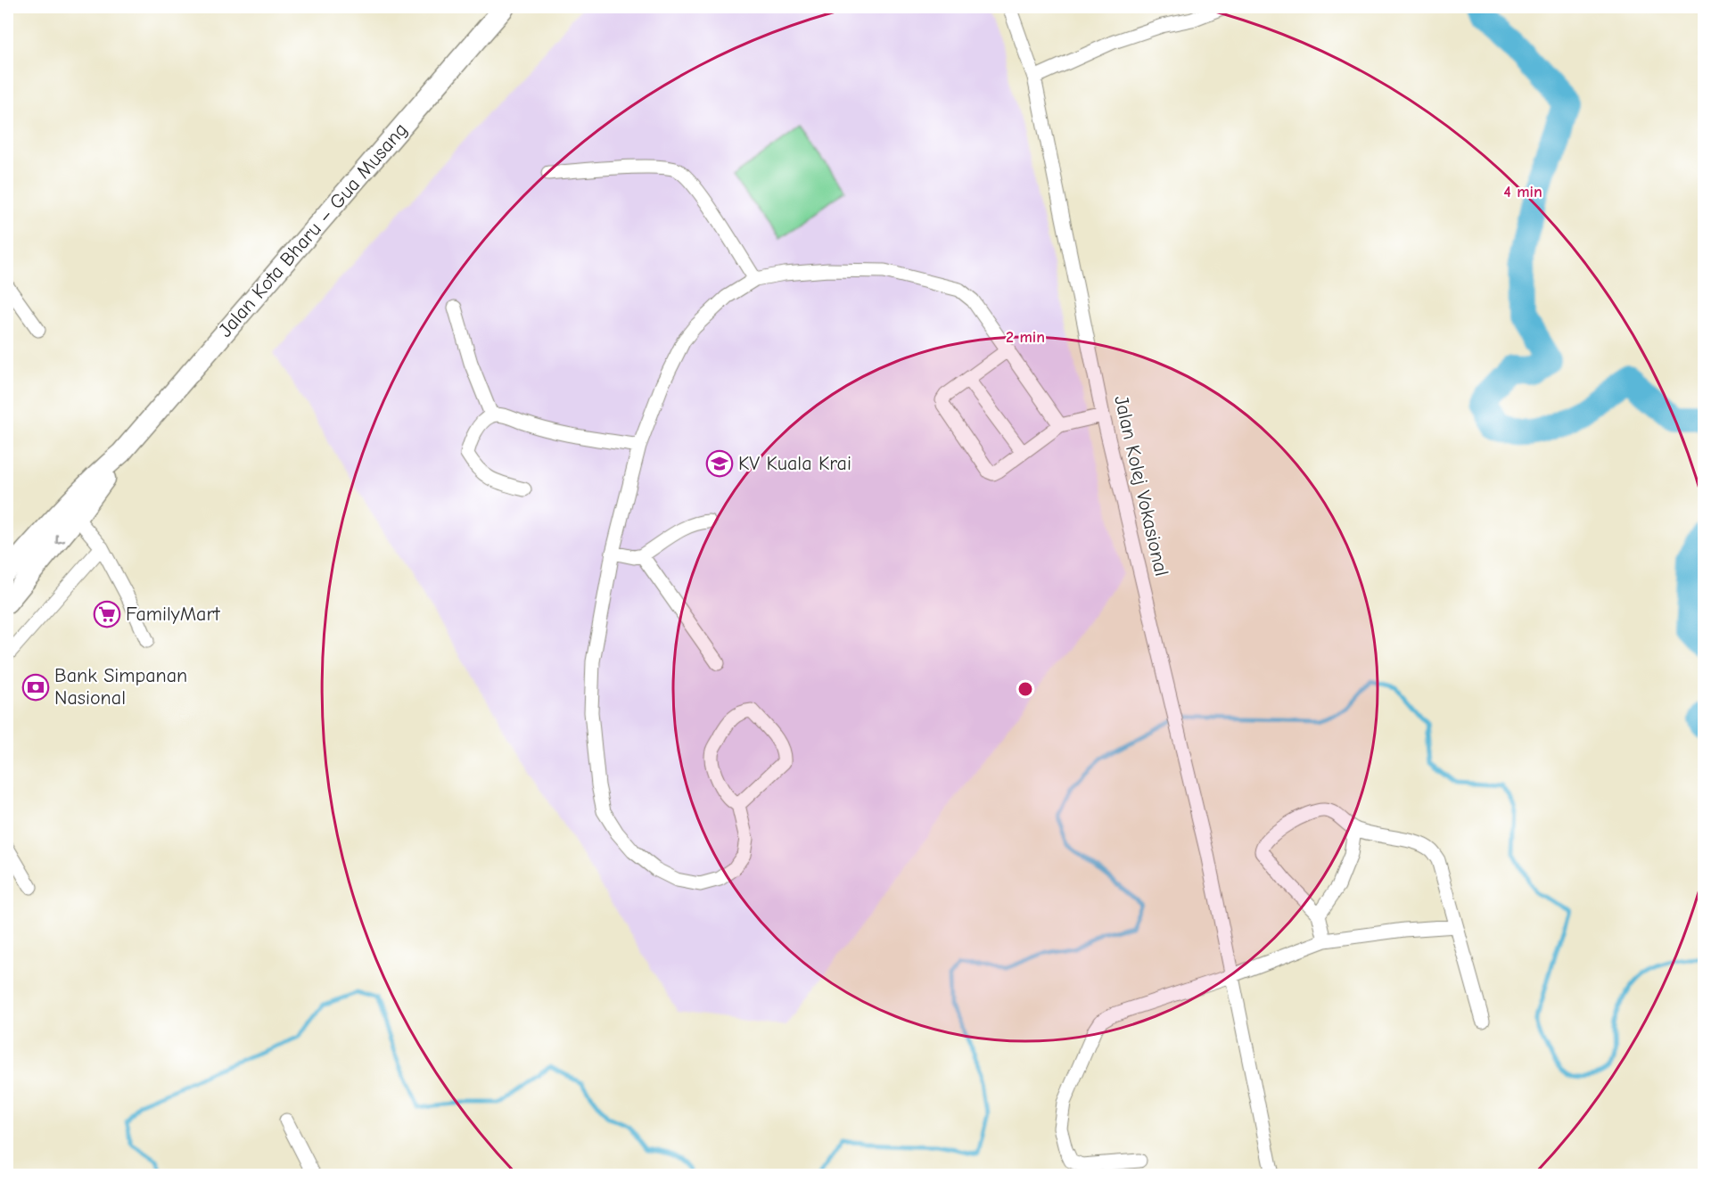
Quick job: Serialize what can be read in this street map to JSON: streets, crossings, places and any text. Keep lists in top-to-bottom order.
{
  "streets": {
    "highway": ["Jalan Kota Bharu – Gua Musang"],
    "street": ["Jalan Kolej Vokasional"]
  },
  "places": {
    "school or university": ["KV Kuala Krai"],
    "supermarket": ["FamilyMart"],
    "bank": ["Bank Simpanan Nasional"]
  },
  "rings": ["4 min", "2 min"]
}
